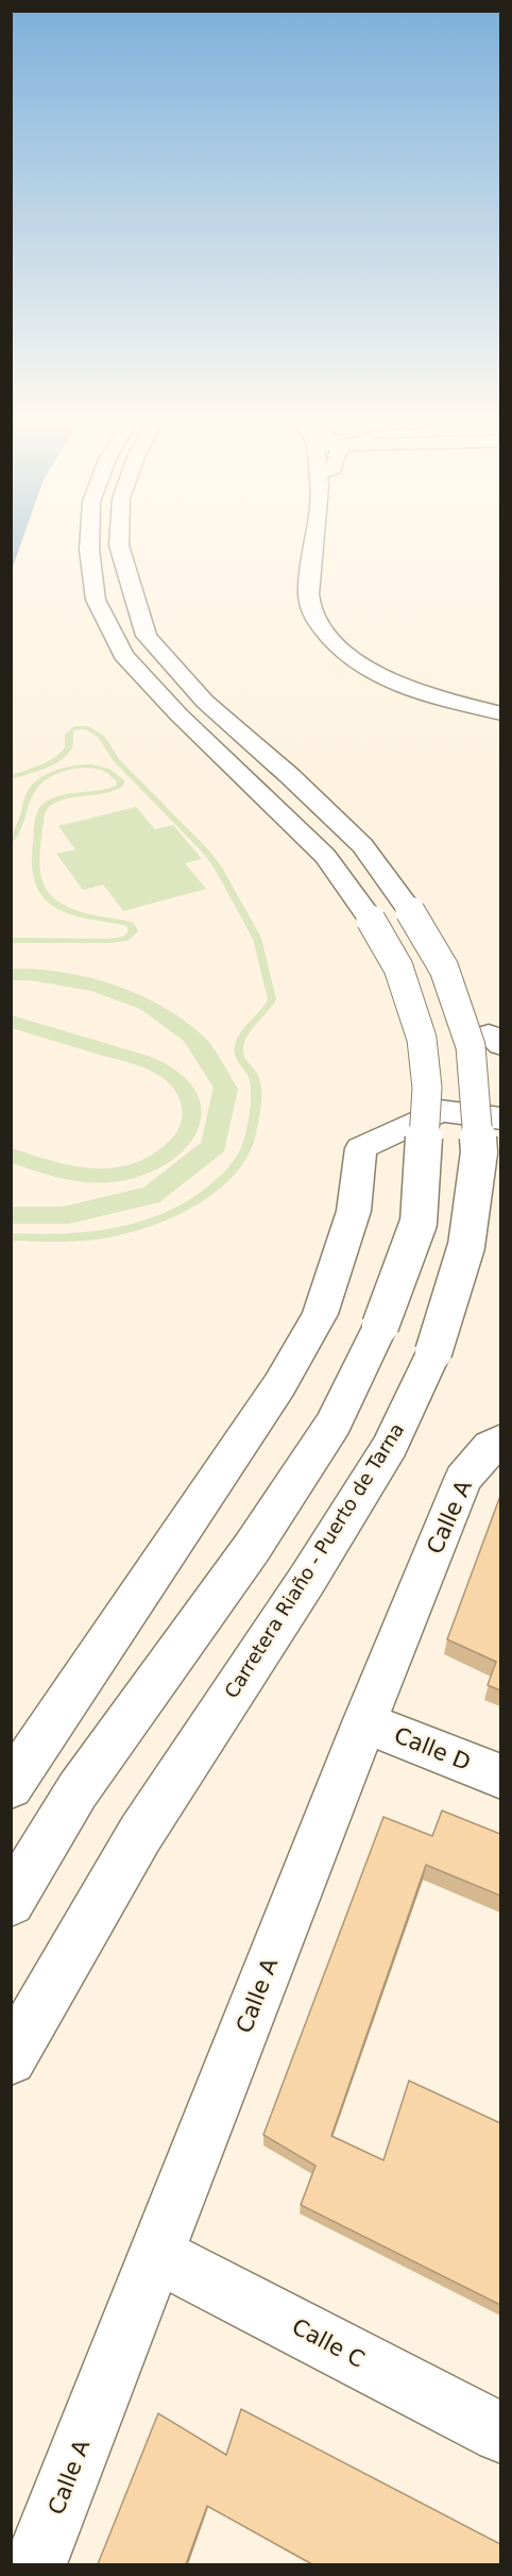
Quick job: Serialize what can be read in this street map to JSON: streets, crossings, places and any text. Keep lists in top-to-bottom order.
{
  "streets": {
    "main road": [
      "Calle A",
      "Carretera Riaño - Puerto de Tarna",
      "Calle D",
      "Calle C"
    ]
  },
  "crossings": [
    ["Calle A", "Calle D"],
    ["Calle A", "Calle C"]
  ]
}
